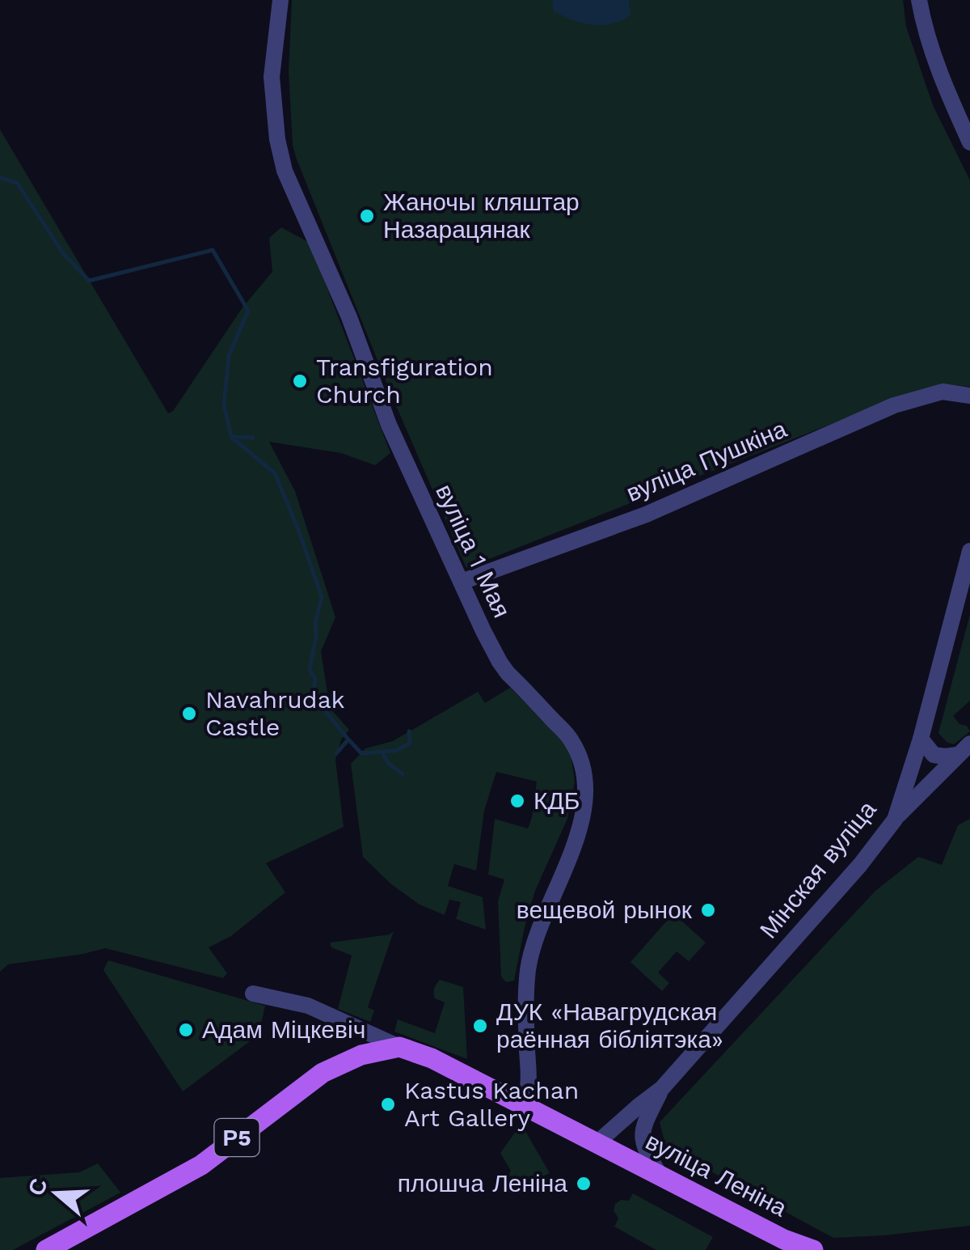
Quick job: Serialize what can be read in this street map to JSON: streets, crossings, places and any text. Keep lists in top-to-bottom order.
{
  "streets": {
    "main road": ["Р5", "вуліца Леніна"],
    "street": ["вуліца Пушкіна", "вуліца 1 Мая", "Мінская вуліца"]
  },
  "crossings": [
    ["вуліца Пушкіна", "вуліца 1 Мая"],
    ["вуліца 1 Мая", "вуліца Леніна"],
    ["Мінская вуліца", "вуліца Леніна"],
    ["Р5", "вуліца Леніна"]
  ],
  "places": [
    "Жаночы кляштар Назарацянак",
    "Transfiguration Church",
    "Navahrudak Castle",
    "КДБ",
    "вещевой рынок",
    "ДУК «Навагрудская раённая бібліятэка»",
    "Адам Міцкевіч",
    "Kastus Kachan Art Gallery",
    "плошча Леніна"
  ],
  "north": "left"
}
